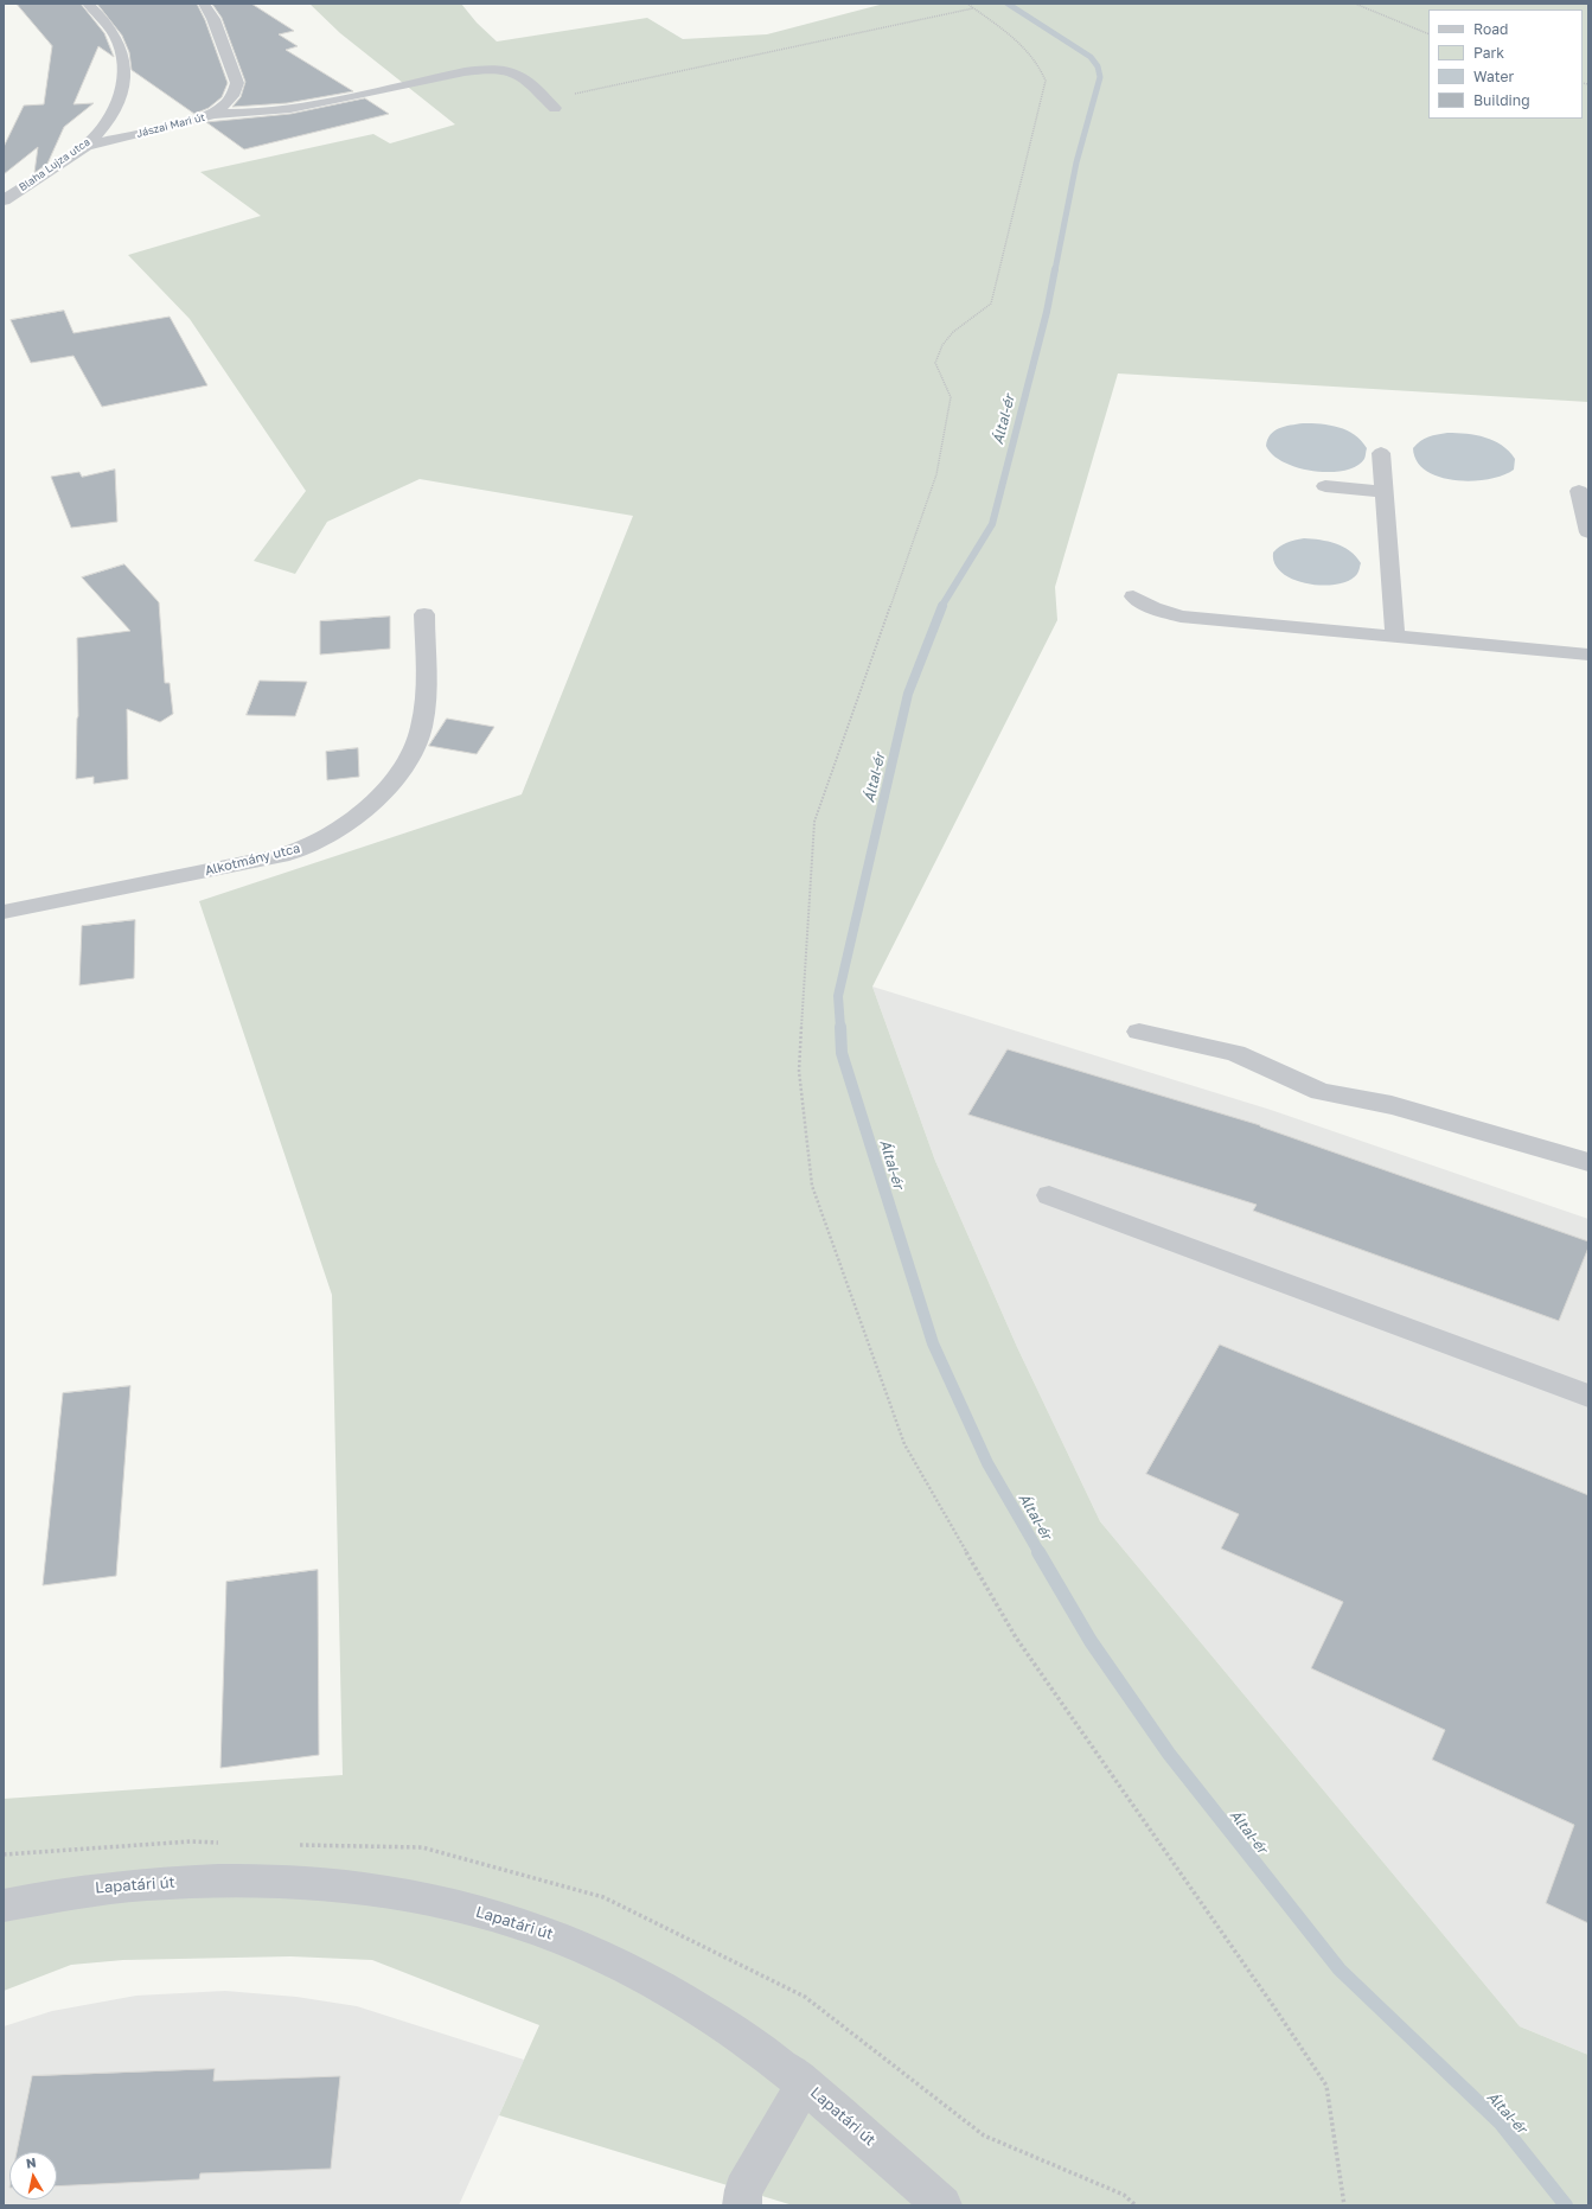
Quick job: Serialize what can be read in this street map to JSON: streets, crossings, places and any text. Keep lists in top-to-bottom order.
{
  "streets": {
    "street": [
      "Jászai Mari út",
      "Blaha Lujza utca",
      "Alkotmány utca",
      "Lapatári út"
    ]
  },
  "crossings": [
    ["Jászai Mari út", "Blaha Lujza utca"]
  ],
  "water": ["Által-ér"],
  "legend": [
    "Road",
    "Park",
    "Water",
    "Building"
  ],
  "north": "top"
}
